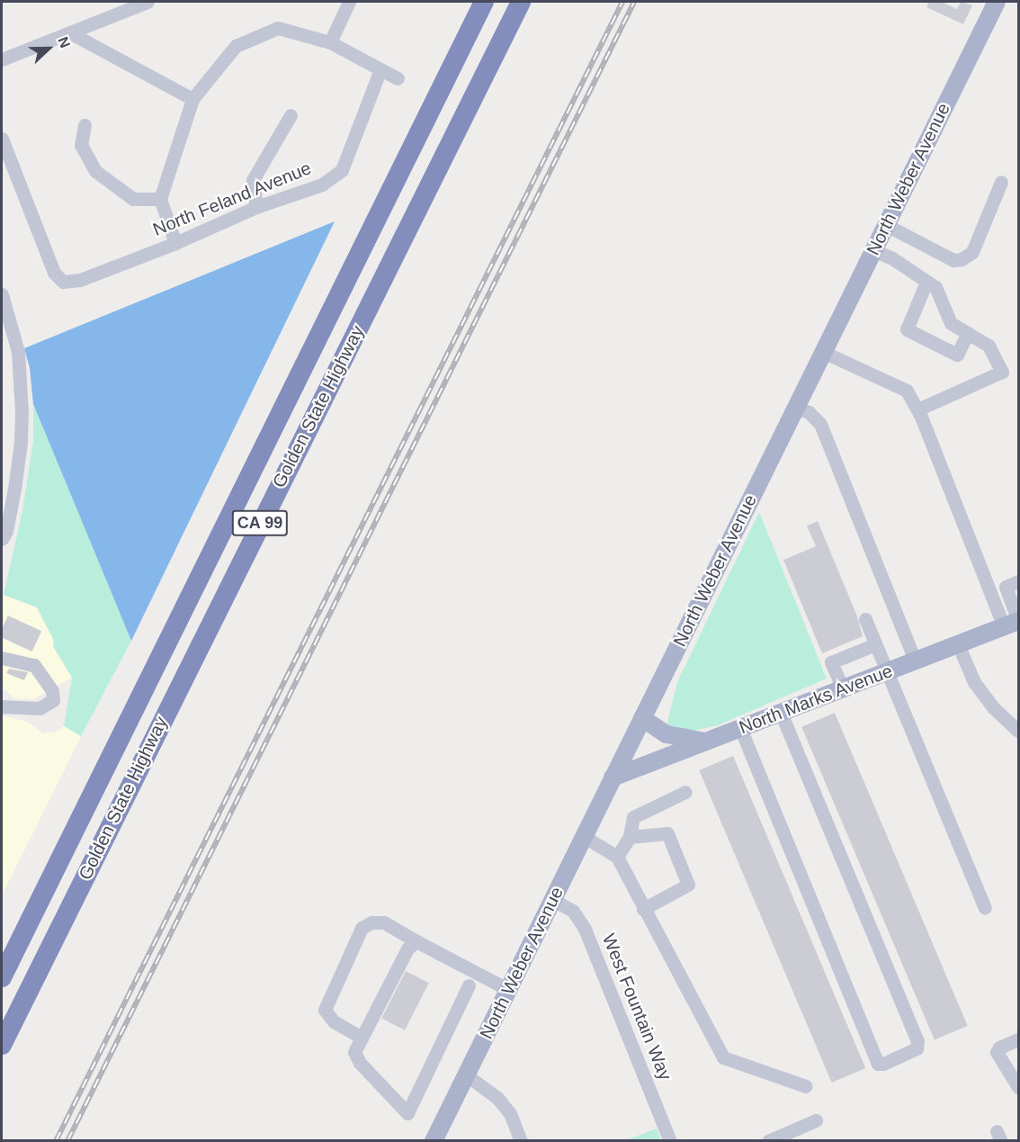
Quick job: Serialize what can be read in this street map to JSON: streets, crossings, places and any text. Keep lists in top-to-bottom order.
{
  "streets": {
    "highway": ["Golden State Highway", "CA 99"],
    "main road": ["North Weber Avenue", "North Marks Avenue"],
    "street": ["North Feland Avenue", "West Fountain Way"]
  },
  "crossings": [
    ["North Weber Avenue", "North Marks Avenue"],
    ["North Weber Avenue", "West Fountain Way"]
  ],
  "north": "right"
}
